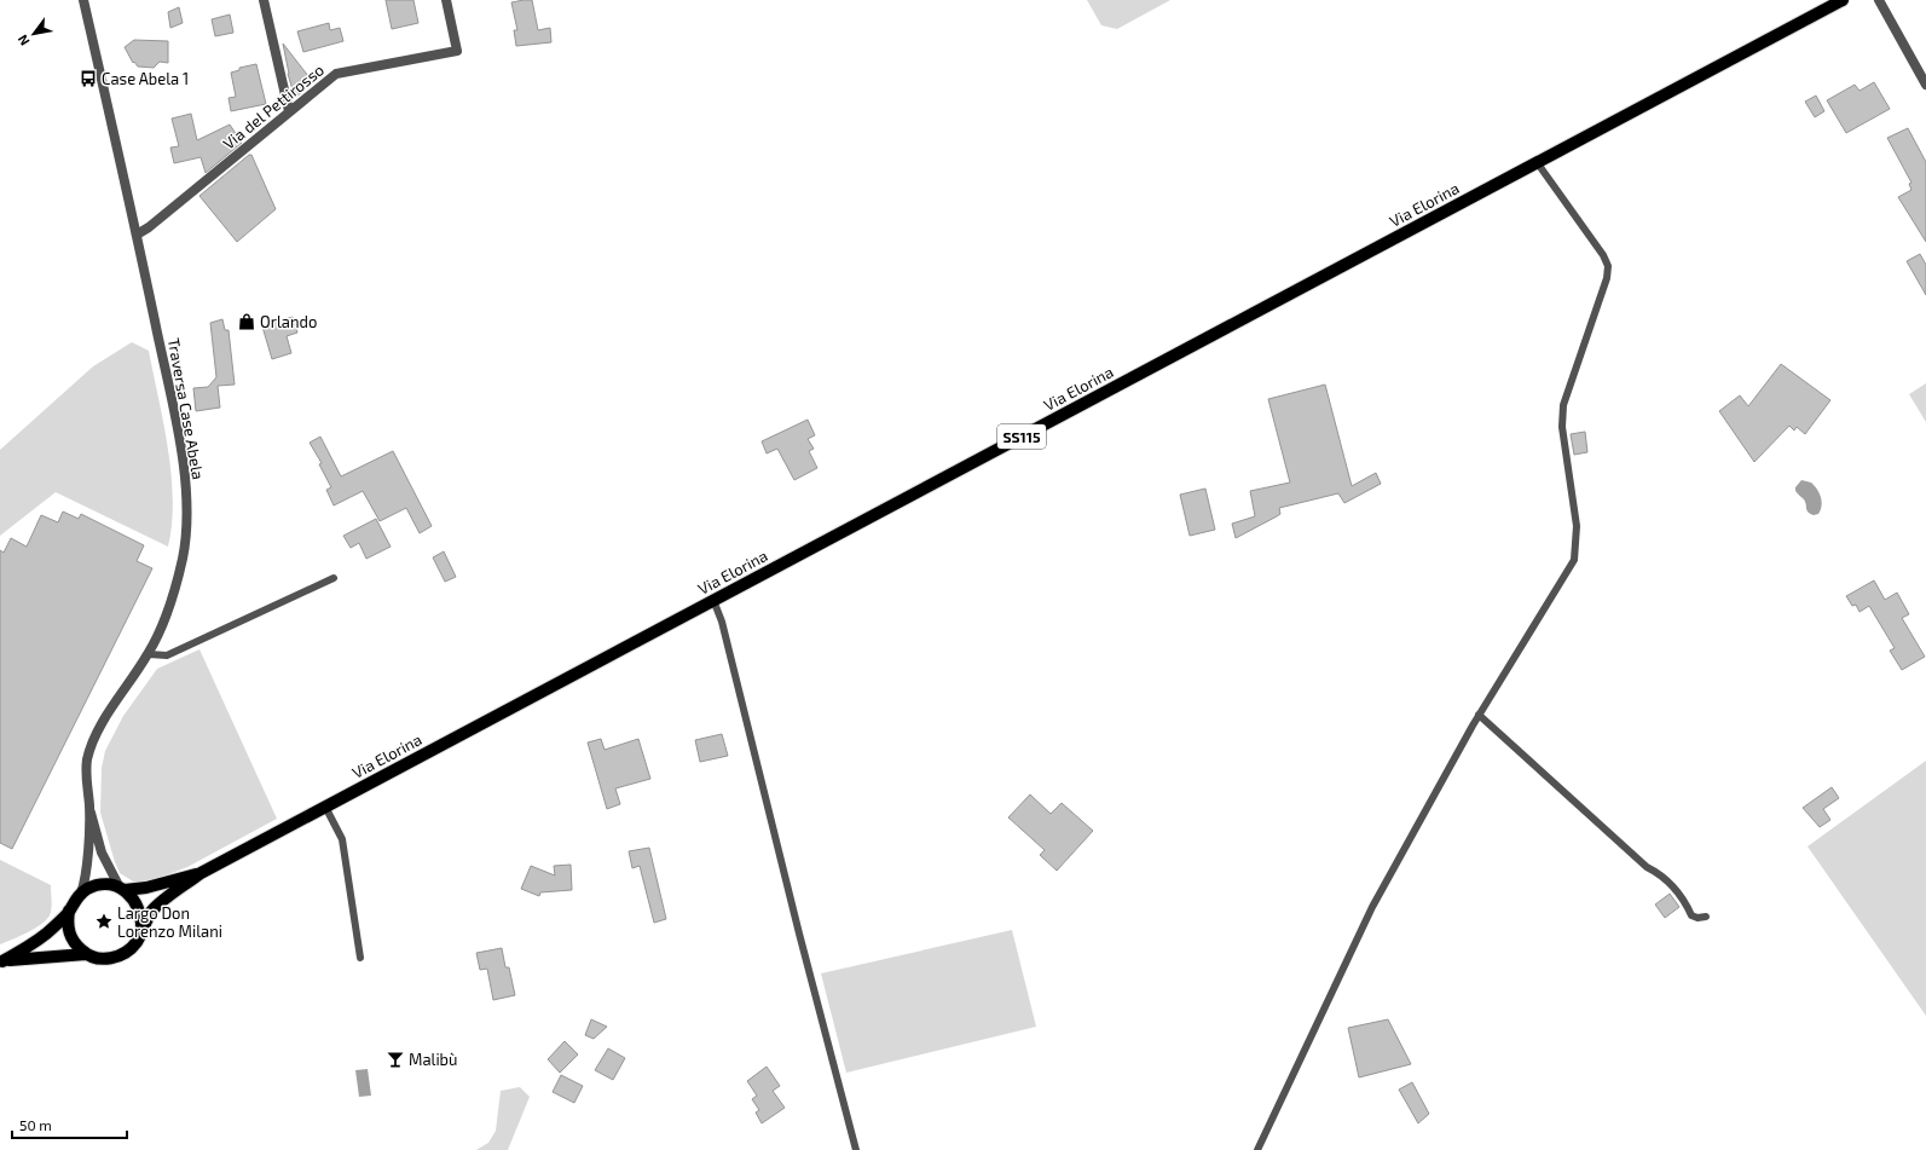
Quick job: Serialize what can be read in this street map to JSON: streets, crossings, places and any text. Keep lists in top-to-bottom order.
{
  "streets": {
    "main road": ["Via Elorina", "SS115"],
    "street": ["Via del Pettirosso", "Traversa Case Abela"]
  },
  "crossings": [
    ["Via del Pettirosso", "Traversa Case Abela"]
  ],
  "places": {
    "bus stop": ["Case Abela 1"],
    "shop": ["Orlando"],
    "place": ["Largo Don Lorenzo Milani"],
    "bar": ["Malibù"]
  },
  "scale_bar": "50 m",
  "north": "bottom left"
}
